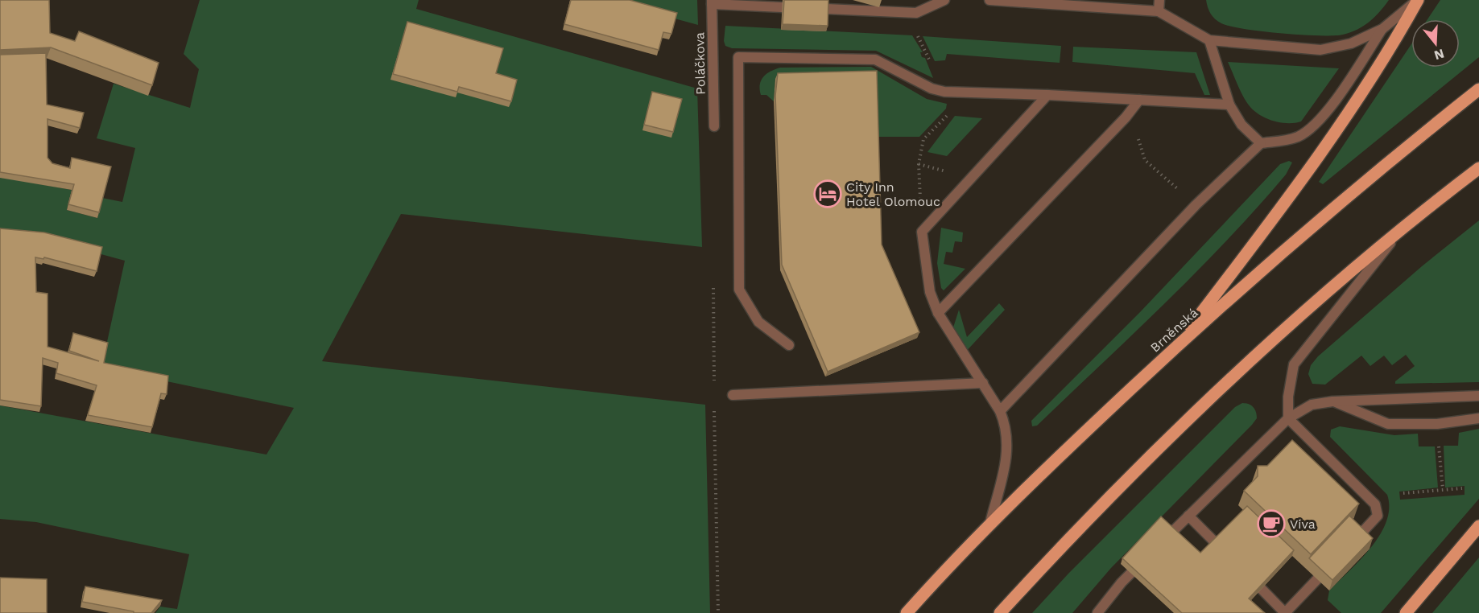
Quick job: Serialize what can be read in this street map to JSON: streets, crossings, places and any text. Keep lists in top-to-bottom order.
{
  "streets": {
    "main road": ["Brněnská"],
    "street": ["Poláčkova"]
  },
  "places": {
    "hotel": ["City Inn Hotel Olomouc"],
    "cafe": ["Viva"]
  },
  "north": "bottom"
}
